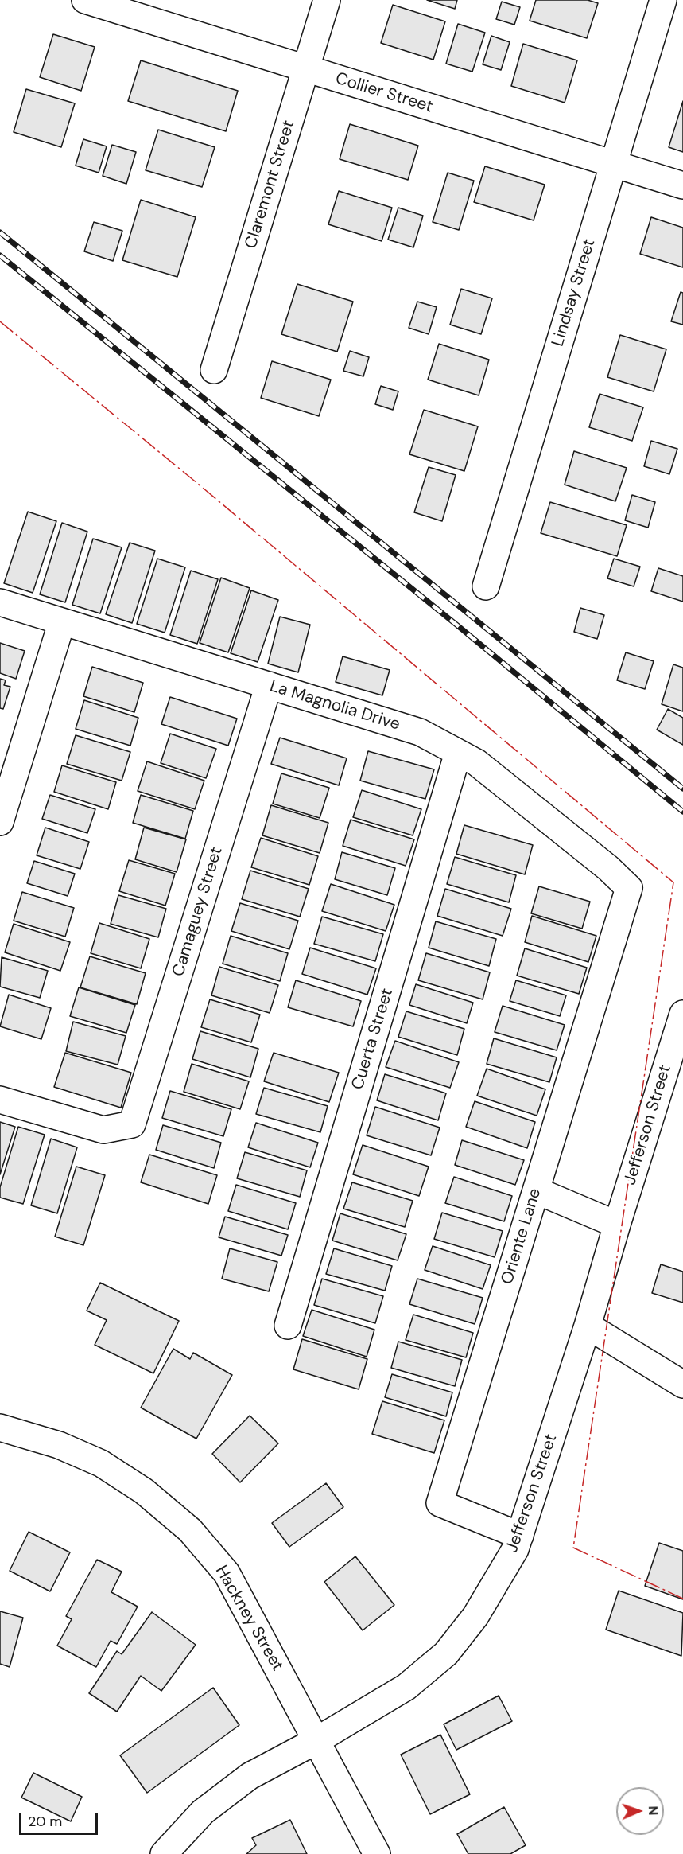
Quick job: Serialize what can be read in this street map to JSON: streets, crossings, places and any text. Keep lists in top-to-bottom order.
{
  "streets": {
    "street": [
      "Collier Street",
      "Claremont Street",
      "Lindsay Street",
      "La Magnolia Drive",
      "Camaguey Street",
      "Cuerta Street",
      "Jefferson Street",
      "Oriente Lane",
      "Hackney Street"
    ]
  },
  "crossings": [
    ["Collier Street", "Claremont Street"],
    ["Collier Street", "Lindsay Street"],
    ["La Magnolia Drive", "Camaguey Street"],
    ["La Magnolia Drive", "Cuerta Street"],
    ["La Magnolia Drive", "Oriente Lane"],
    ["Jefferson Street", "Oriente Lane"],
    ["Jefferson Street", "Hackney Street"]
  ],
  "scale_bar": "20 m",
  "north": "right"
}
